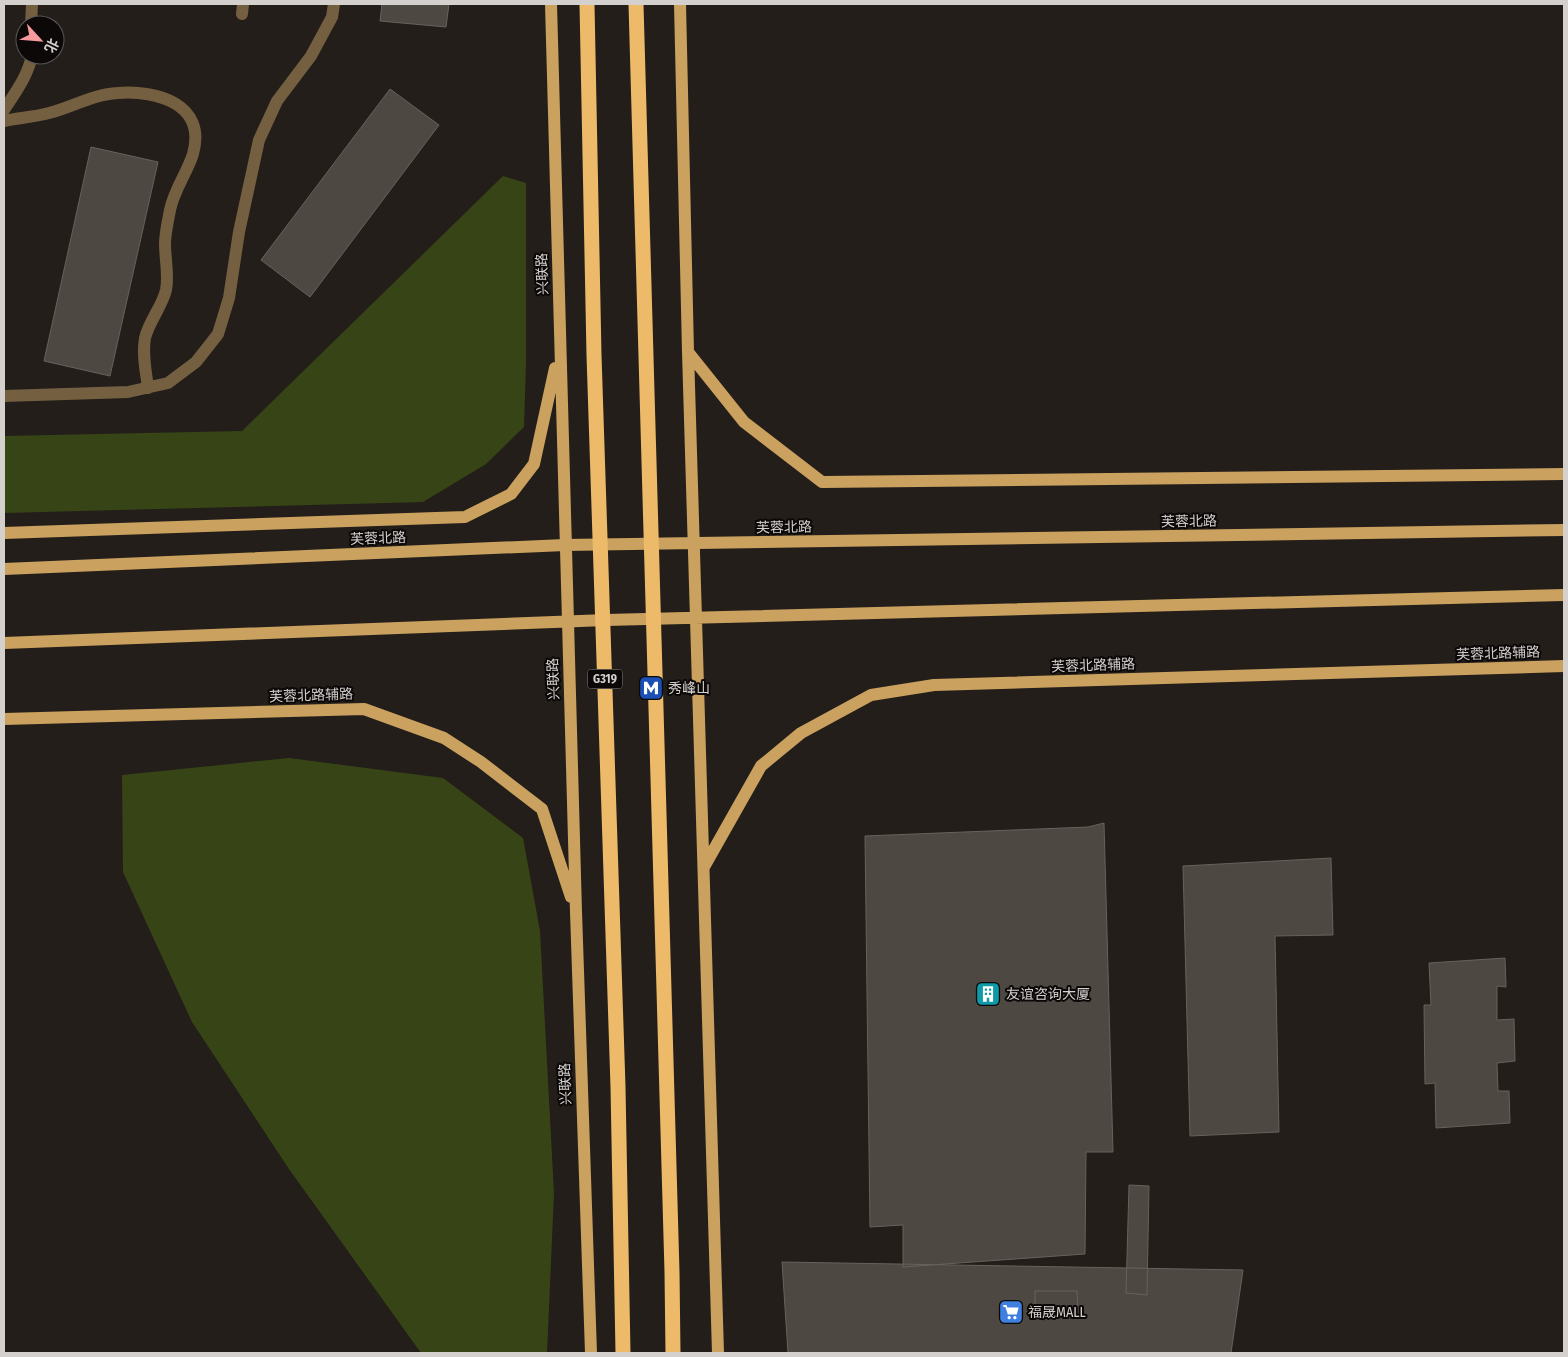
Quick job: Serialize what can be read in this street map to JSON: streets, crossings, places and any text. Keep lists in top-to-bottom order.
{
  "streets": {
    "highway": ["G319"],
    "main road": ["兴联路", "芙蓉北路", "芙蓉北路辅路"]
  },
  "crossings": [
    ["兴联路", "芙蓉北路"],
    ["兴联路", "芙蓉北路辅路"]
  ],
  "places": {
    "metro station": ["秀峰山"],
    "building": ["友谊咨询大厦"],
    "supermarket": ["福晟MALL"]
  },
  "north": "bottom right"
}
